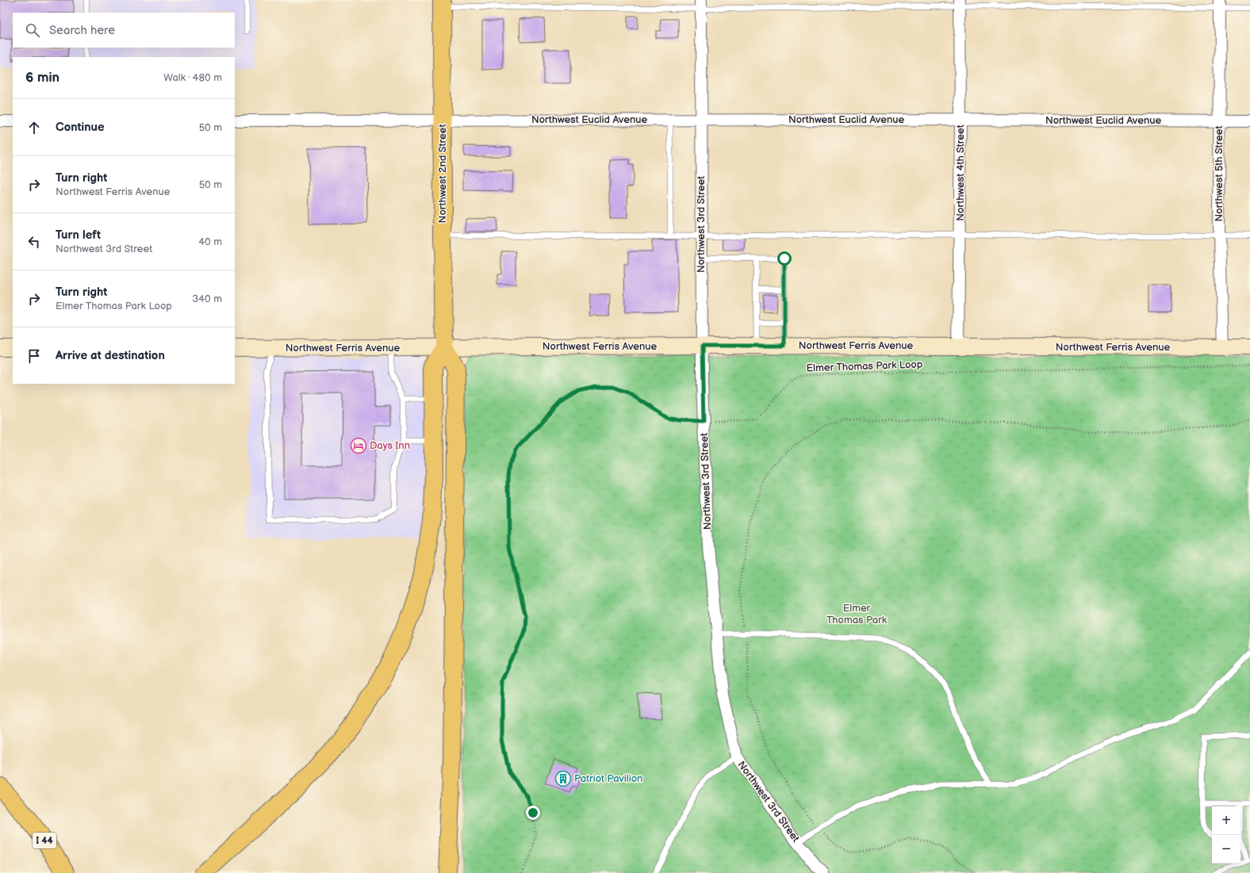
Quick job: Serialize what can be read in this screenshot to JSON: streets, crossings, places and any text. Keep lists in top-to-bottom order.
{
  "streets": {
    "main road": ["Northwest 2nd Street", "I 44"],
    "street": [
      "Northwest Euclid Avenue",
      "Northwest 4th Street",
      "Northwest 5th Street",
      "Northwest 3rd Street",
      "Northwest Ferris Avenue"
    ],
    "path": ["Elmer Thomas Park Loop"]
  },
  "crossings": [
    ["Northwest Euclid Avenue", "Northwest 4th Street"],
    ["Northwest Euclid Avenue", "Northwest 2nd Street"],
    ["Northwest Euclid Avenue", "Northwest 5th Street"],
    ["Northwest Euclid Avenue", "Northwest 3rd Street"],
    ["Northwest 4th Street", "Northwest Ferris Avenue"],
    ["Northwest 2nd Street", "Northwest Ferris Avenue"],
    ["Northwest 5th Street", "Northwest Ferris Avenue"],
    ["Northwest 3rd Street", "Northwest Ferris Avenue"],
    ["Northwest 3rd Street", "Elmer Thomas Park Loop"]
  ],
  "parks": ["Elmer Thomas Park"],
  "places": {
    "hotel": ["Days Inn"],
    "building": ["Patriot Pavilion"]
  },
  "page": {
    "search": "Search here",
    "heading": ["6 min", "Walk · 480 m"],
    "list": [
      ["Continue", "50 m"],
      ["Turn right", "Northwest Ferris Avenue", "50 m"],
      ["Turn left", "Northwest 3rd Street", "40 m"],
      ["Turn right", "Elmer Thomas Park Loop", "340 m"],
      "Arrive at destination"
    ],
    "map_buttons": ["+", "−"]
  }
}
